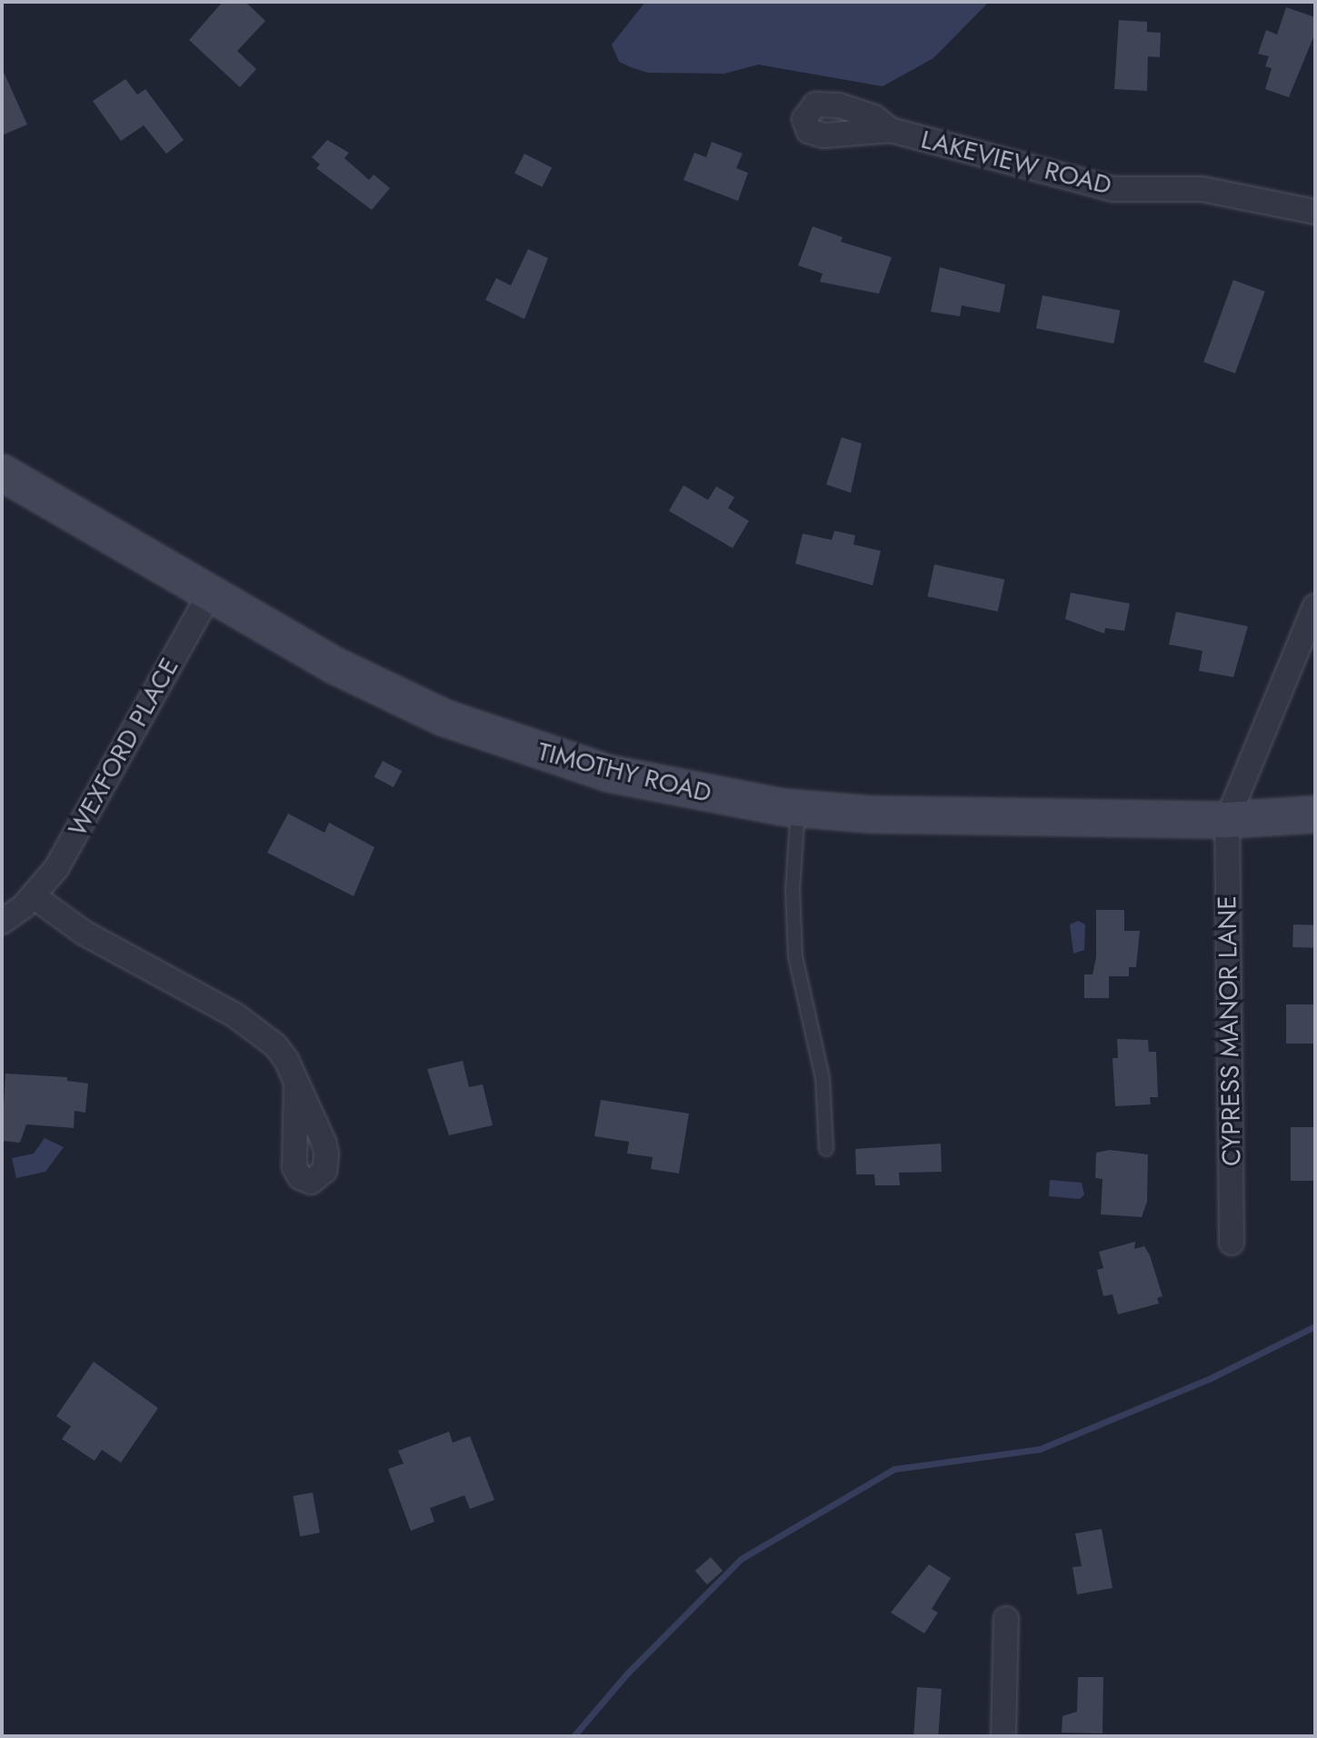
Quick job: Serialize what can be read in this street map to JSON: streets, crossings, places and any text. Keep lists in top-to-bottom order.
{
  "streets": {
    "main road": ["TIMOTHY ROAD"],
    "street": ["LAKEVIEW ROAD", "WEXFORD PLACE", "CYPRESS MANOR LANE"]
  },
  "crossings": [
    ["WEXFORD PLACE", "TIMOTHY ROAD"],
    ["TIMOTHY ROAD", "CYPRESS MANOR LANE"]
  ]
}
